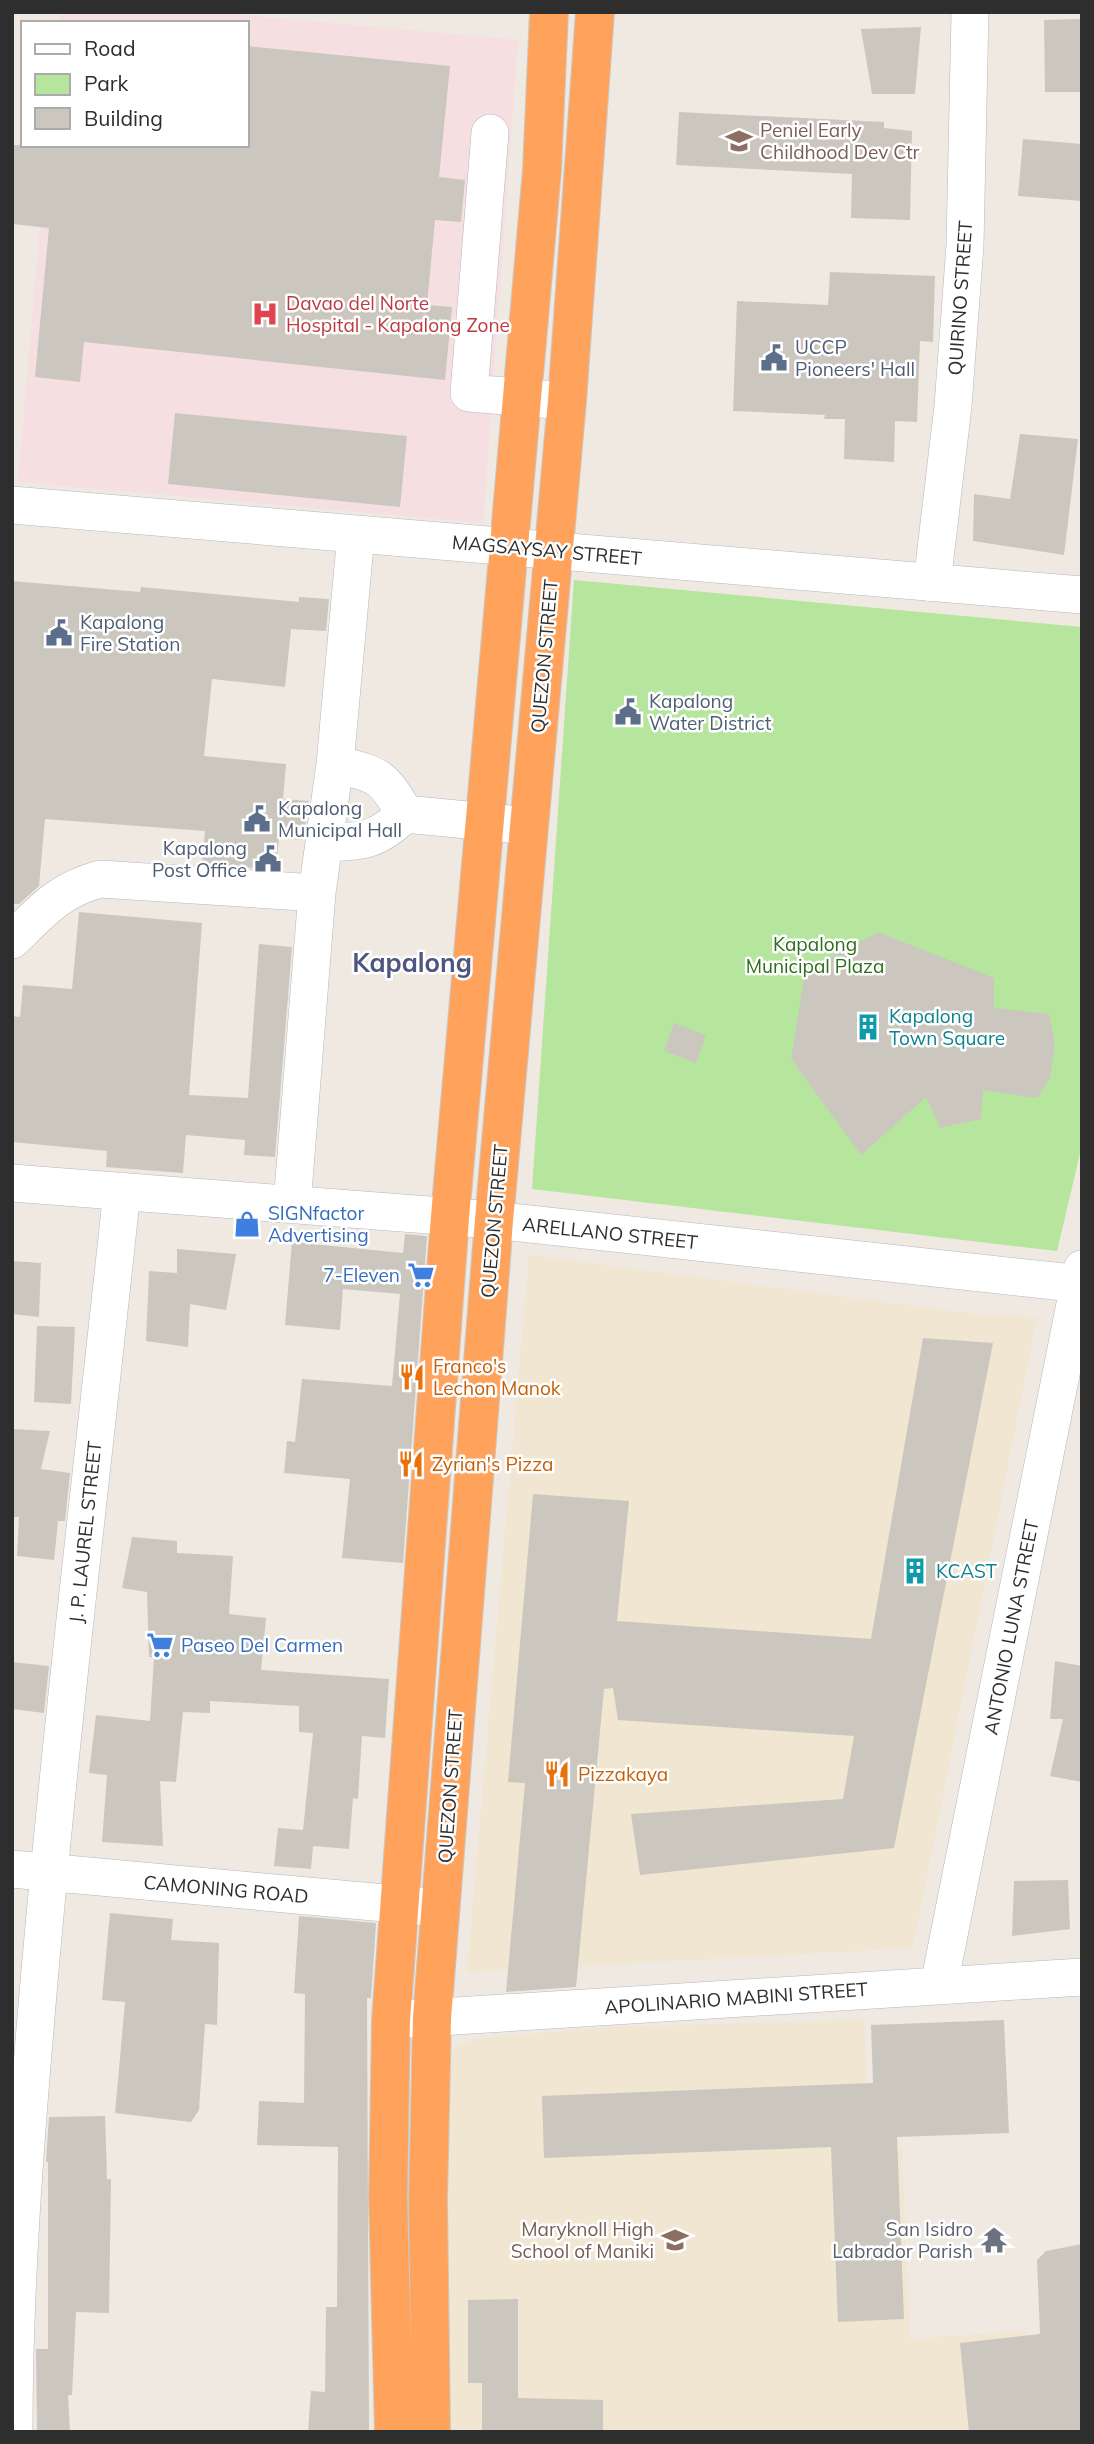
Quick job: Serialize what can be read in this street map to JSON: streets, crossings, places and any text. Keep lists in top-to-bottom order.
{
  "streets": {
    "highway": ["QUEZON STREET"],
    "street": [
      "QUIRINO STREET",
      "MAGSAYSAY STREET",
      "ARELLANO STREET",
      "J. P. LAUREL STREET",
      "ANTONIO LUNA STREET",
      "CAMONING ROAD",
      "APOLINARIO MABINI STREET"
    ]
  },
  "crossings": [
    ["QUIRINO STREET", "MAGSAYSAY STREET"],
    ["MAGSAYSAY STREET", "QUEZON STREET"],
    ["QUEZON STREET", "ARELLANO STREET"],
    ["QUEZON STREET", "CAMONING ROAD"],
    ["QUEZON STREET", "APOLINARIO MABINI STREET"],
    ["ARELLANO STREET", "J. P. LAUREL STREET"],
    ["ARELLANO STREET", "ANTONIO LUNA STREET"],
    ["J. P. LAUREL STREET", "CAMONING ROAD"],
    ["ANTONIO LUNA STREET", "APOLINARIO MABINI STREET"]
  ],
  "districts": ["Kapalong"],
  "parks": ["Kapalong Municipal Plaza"],
  "places": {
    "school or university": ["Peniel Early Childhood Dev Ctr", "Maryknoll High School of Maniki"],
    "hospital": ["Davao del Norte Hospital - Kapalong Zone"],
    "public building": [
      "UCCP Pioneers' Hall",
      "Kapalong Fire Station",
      "Kapalong Water District",
      "Kapalong Municipal Hall",
      "Kapalong Post Office"
    ],
    "building": ["Kapalong Town Square", "KCAST"],
    "shop": ["SIGNfactor Advertising"],
    "supermarket": ["7-Eleven", "Paseo Del Carmen"],
    "restaurant": ["Franco's Lechon Manok", "Zyrian's Pizza", "Pizzakaya"],
    "temple": ["San Isidro Labrador Parish"]
  },
  "legend": ["Road", "Park", "Building"]
}
